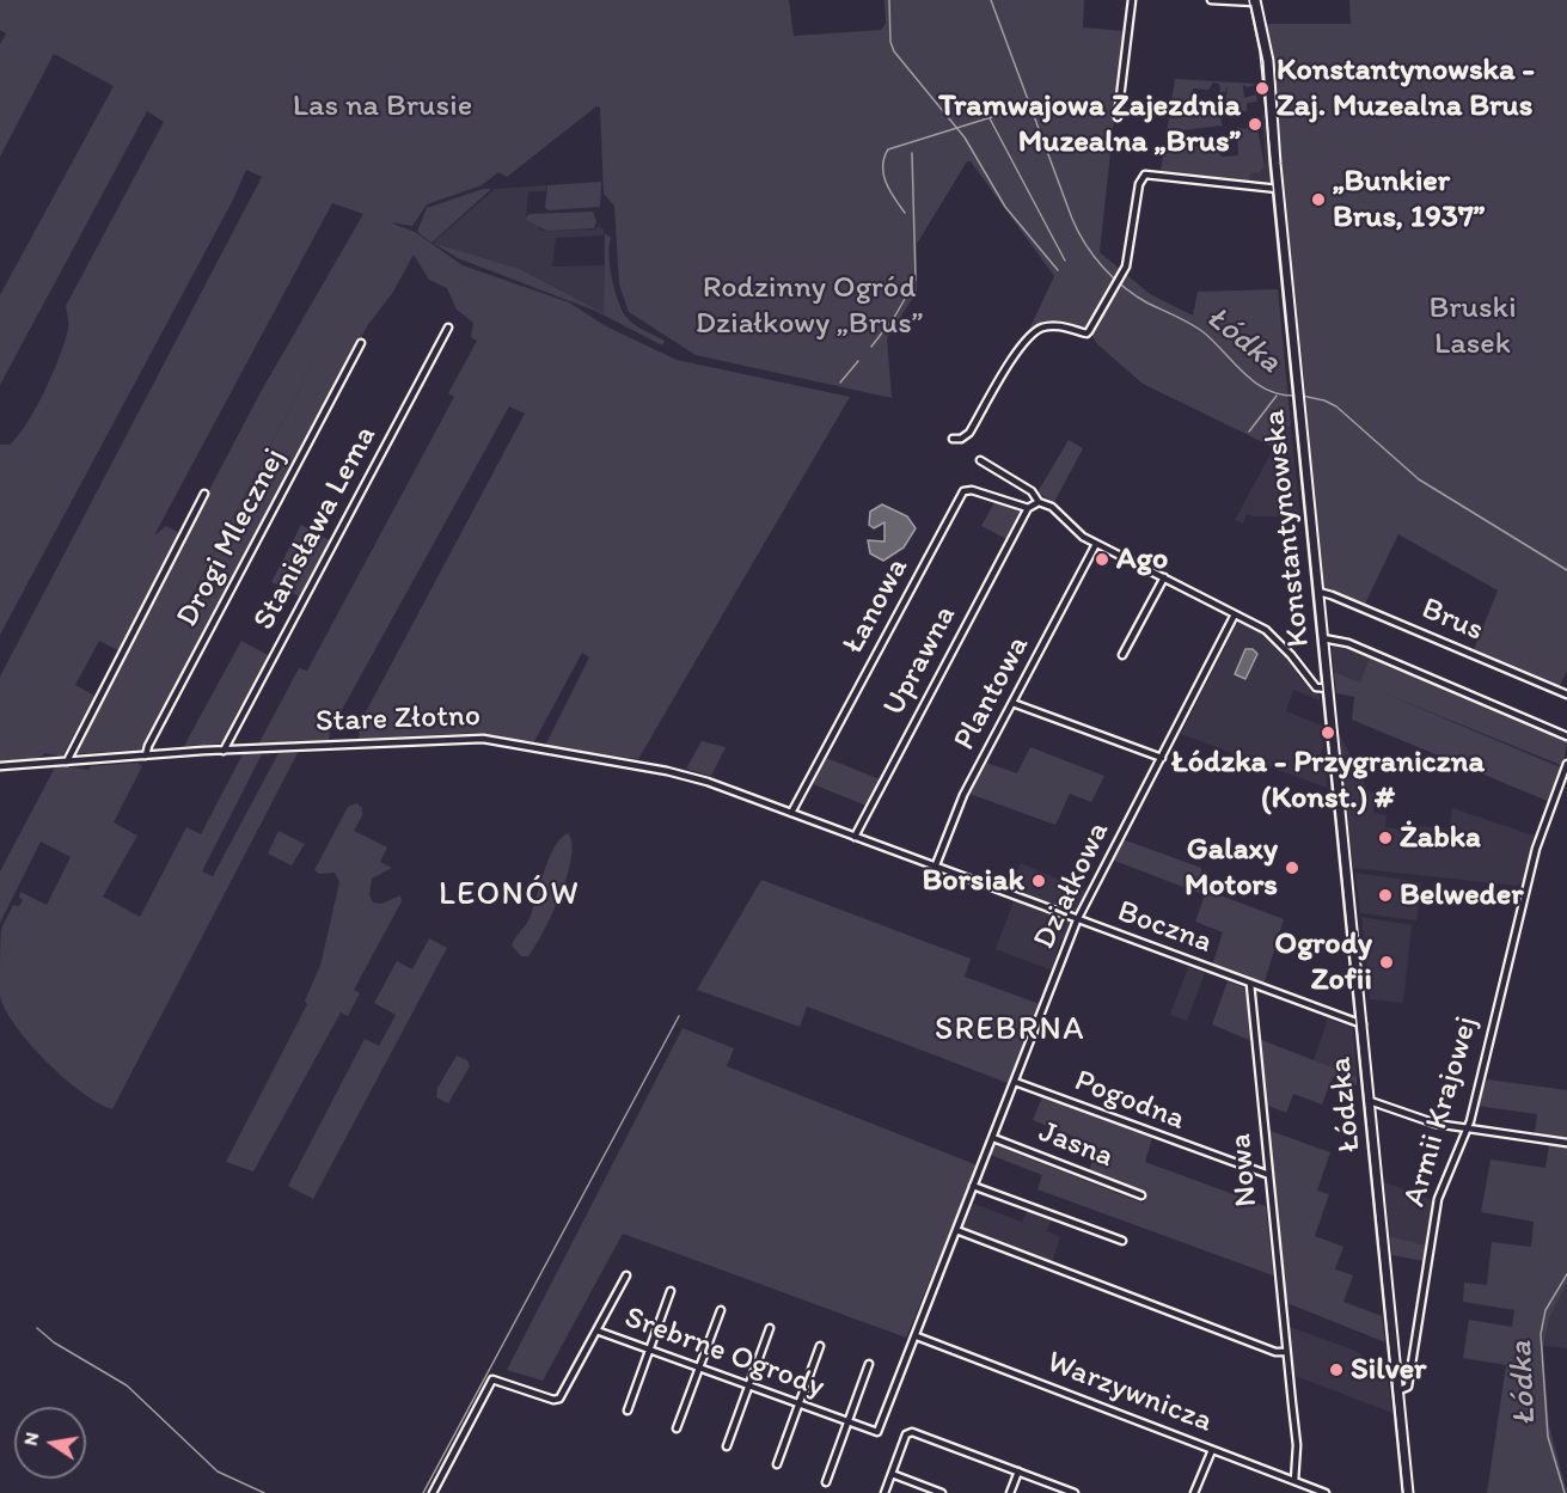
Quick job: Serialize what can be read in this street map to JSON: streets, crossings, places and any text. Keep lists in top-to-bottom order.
{
  "streets": {
    "main road": ["Konstantynowska", "Łódzka"],
    "street": [
      "Stanisława Lema",
      "Drogi Mlecznej",
      "Łanowa",
      "Brus",
      "Uprawna",
      "Plantowa",
      "Stare Złotno",
      "Działkowa",
      "Boczna",
      "Pogodna",
      "Armii Krajowej",
      "Jasna",
      "Nowa",
      "Srebrne Ogrody",
      "Warzywnicza"
    ]
  },
  "crossings": [
    ["Stanisława Lema", "Stare Złotno"],
    ["Konstantynowska", "Brus"],
    ["Konstantynowska", "Łódzka"],
    ["Drogi Mlecznej", "Stare Złotno"],
    ["Łanowa", "Uprawna"],
    ["Łanowa", "Stare Złotno"],
    ["Łanowa", "Boczna"],
    ["Uprawna", "Boczna"],
    ["Plantowa", "Boczna"],
    ["Stare Złotno", "Boczna"],
    ["Działkowa", "Boczna"],
    ["Działkowa", "Pogodna"],
    ["Działkowa", "Jasna"],
    ["Działkowa", "Srebrne Ogrody"],
    ["Działkowa", "Warzywnicza"],
    ["Boczna", "Łódzka"],
    ["Boczna", "Nowa"],
    ["Pogodna", "Nowa"],
    ["Łódzka", "Armii Krajowej"],
    ["Nowa", "Warzywnicza"],
    ["Srebrne Ogrody", "Warzywnicza"]
  ],
  "districts": ["LEONÓW", "SREBRNA"],
  "water": ["Łódka"],
  "parks": ["Las na Brusie", "Rodzinny Ogród Działkowy „Brus”", "Bruski Lasek"],
  "places": [
    "Konstantynowska - Zaj. Muzealna Brus",
    "Tramwajowa Zajezdnia Muzealna „Brus”",
    "„Bunkier Brus, 1937”",
    "Ago",
    "Łódzka - Przygraniczna (Konst.) #",
    "Żabka",
    "Galaxy Motors",
    "Borsiak",
    "Belweder",
    "Ogrody Zofii",
    "Silver"
  ],
  "north": "left"
}
